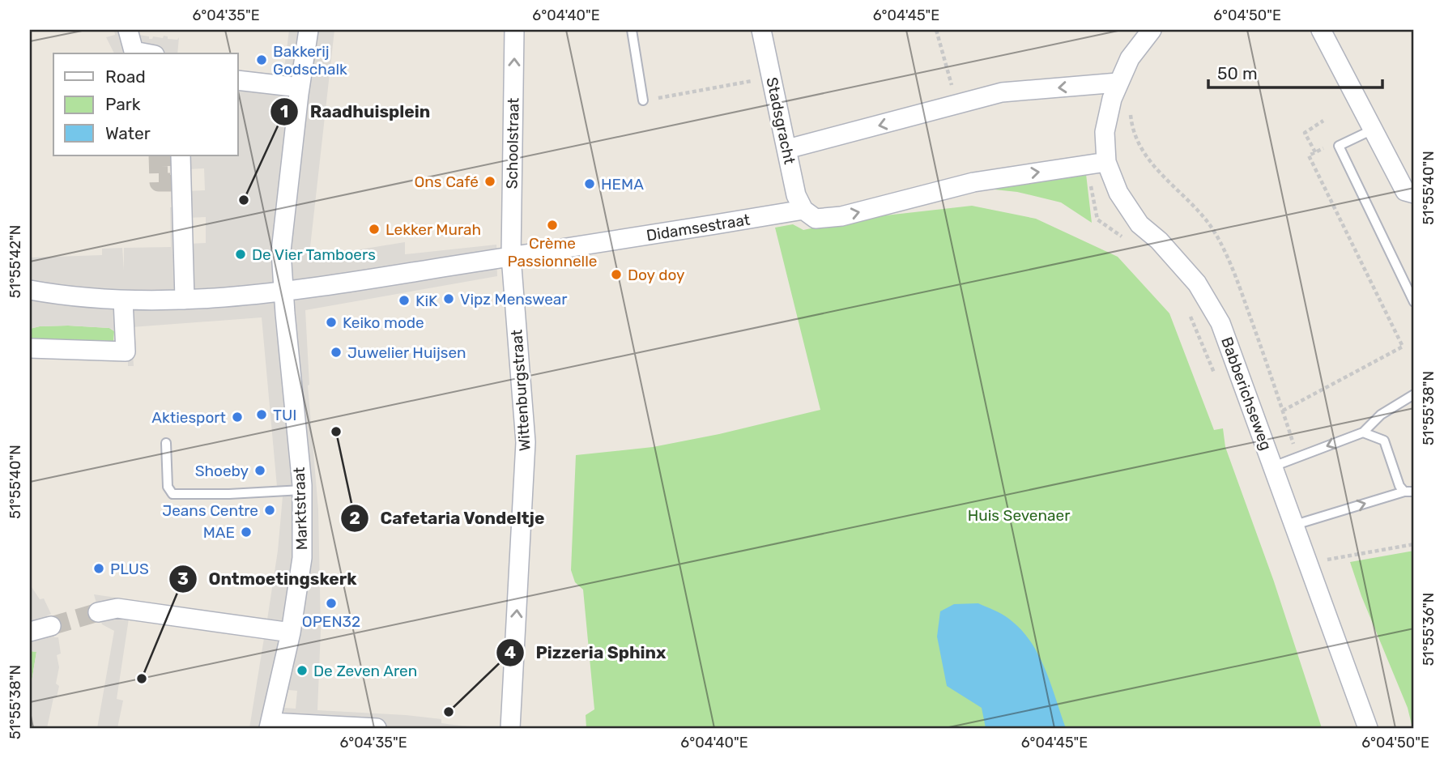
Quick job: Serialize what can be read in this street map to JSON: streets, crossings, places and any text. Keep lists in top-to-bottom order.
{
  "streets": {
    "street": [
      "Stadsgracht",
      "Schoolstraat",
      "Didamsestraat",
      "Wittenburgstraat",
      "Babberichseweg",
      "Marktstraat"
    ]
  },
  "crossings": [
    ["Stadsgracht", "Didamsestraat"],
    ["Schoolstraat", "Didamsestraat"],
    ["Schoolstraat", "Wittenburgstraat"],
    ["Didamsestraat", "Wittenburgstraat"],
    ["Didamsestraat", "Babberichseweg"],
    ["Didamsestraat", "Marktstraat"]
  ],
  "one_way": ["Schoolstraat", "Wittenburgstraat"],
  "parks": ["Huis Sevenaer"],
  "places": [
    "Bakkerij Godschalk",
    "Ons Café",
    "HEMA",
    "Raadhuisplein",
    "Crème Passionnelle",
    "Lekker Murah",
    "De Vier Tamboers",
    "Doy doy",
    "Vipz Menswear",
    "KiK",
    "Keiko mode",
    "Juwelier Huijsen",
    "TUI",
    "Aktiesport",
    "Cafetaria Vondeltje",
    "Shoeby",
    "Jeans Centre",
    "MAE",
    "PLUS",
    "OPEN32",
    "De Zeven Aren",
    "Ontmoetingskerk",
    "Pizzeria Sphinx"
  ],
  "legend": ["Road", "Park", "Water"],
  "scale_bar": "50 m",
  "coordinates": [
    "6°04'35\"E",
    "6°04'40\"E",
    "6°04'45\"E",
    "6°04'50\"E",
    "51°55'40\"N",
    "51°55'42\"N",
    "51°55'38\"N",
    "51°55'36\"N"
  ]
}
